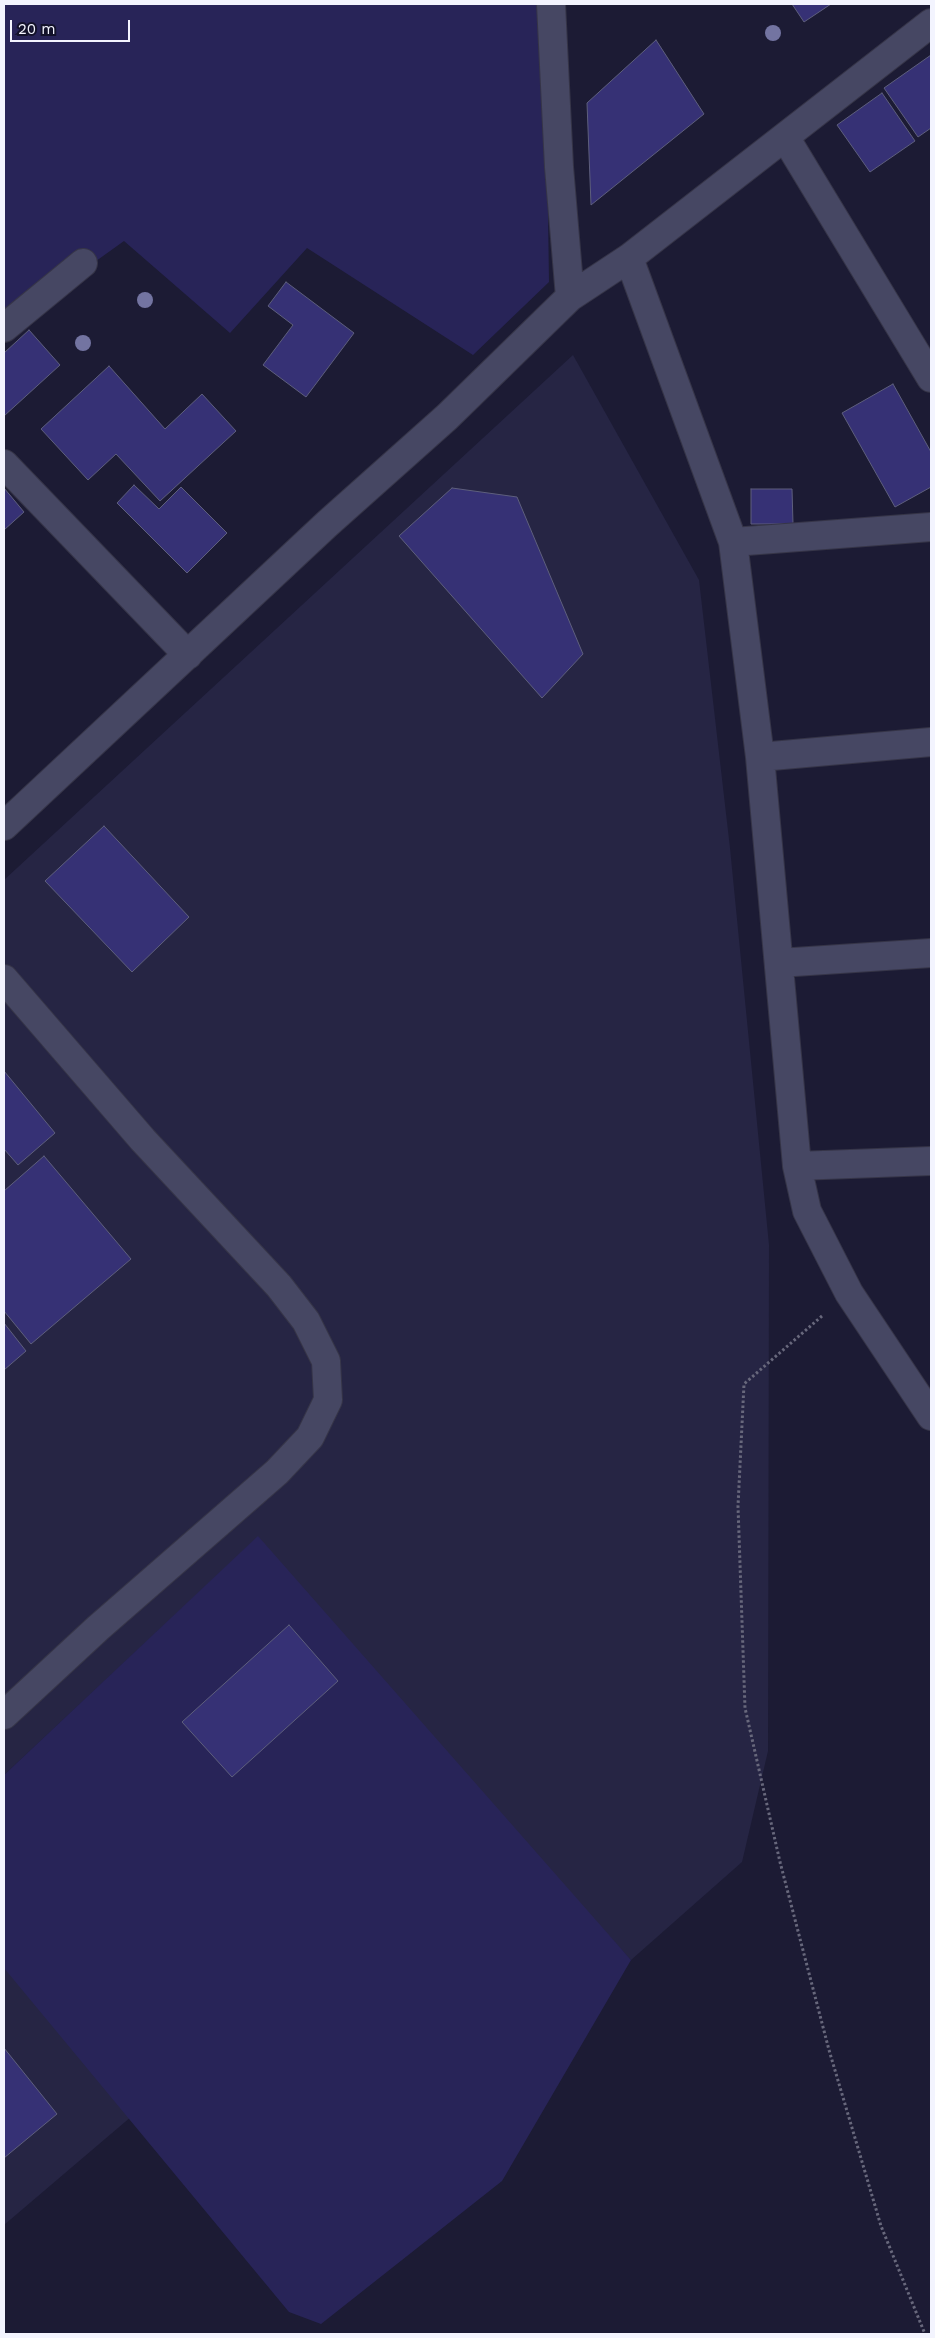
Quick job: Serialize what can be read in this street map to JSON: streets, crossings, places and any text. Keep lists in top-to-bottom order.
{
  "scale_bar": "20 m"
}
